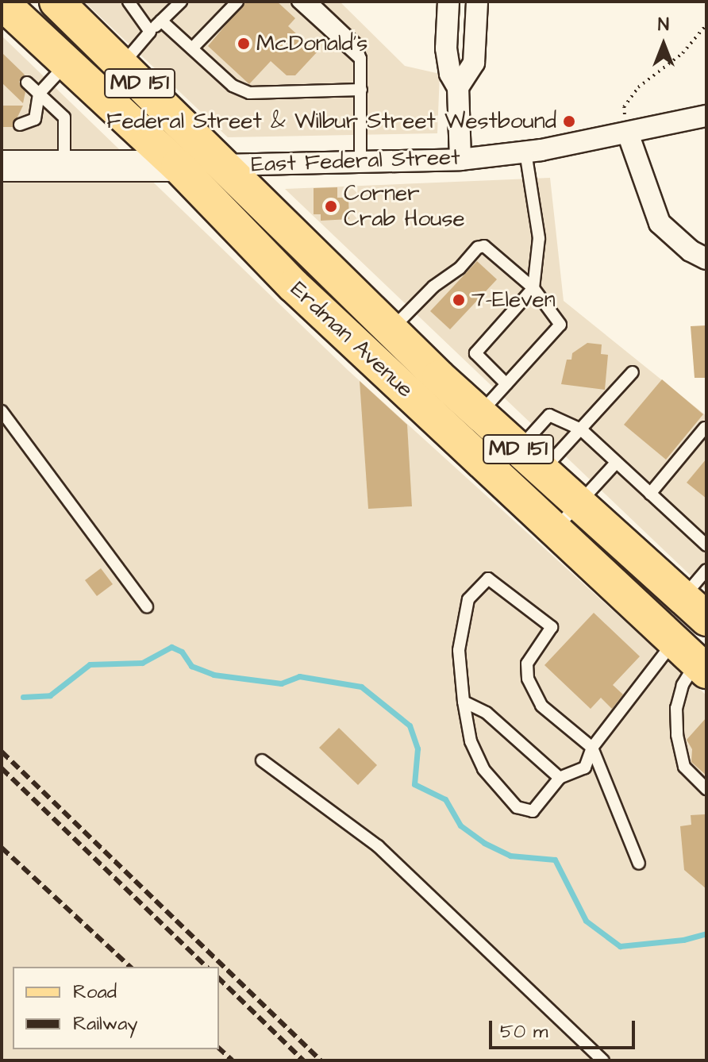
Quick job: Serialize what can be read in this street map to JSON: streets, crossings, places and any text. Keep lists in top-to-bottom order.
{
  "streets": {
    "main road": ["MD 151", "Erdman Avenue"],
    "street": ["East Federal Street"]
  },
  "crossings": [
    ["East Federal Street", "Erdman Avenue"]
  ],
  "places": [
    "McDonald's",
    "Federal Street & Wilbur Street Westbound",
    "Corner Crab House",
    "7-Eleven"
  ],
  "legend": ["Road", "Railway"],
  "scale_bar": "50 m",
  "north": "top"
}
